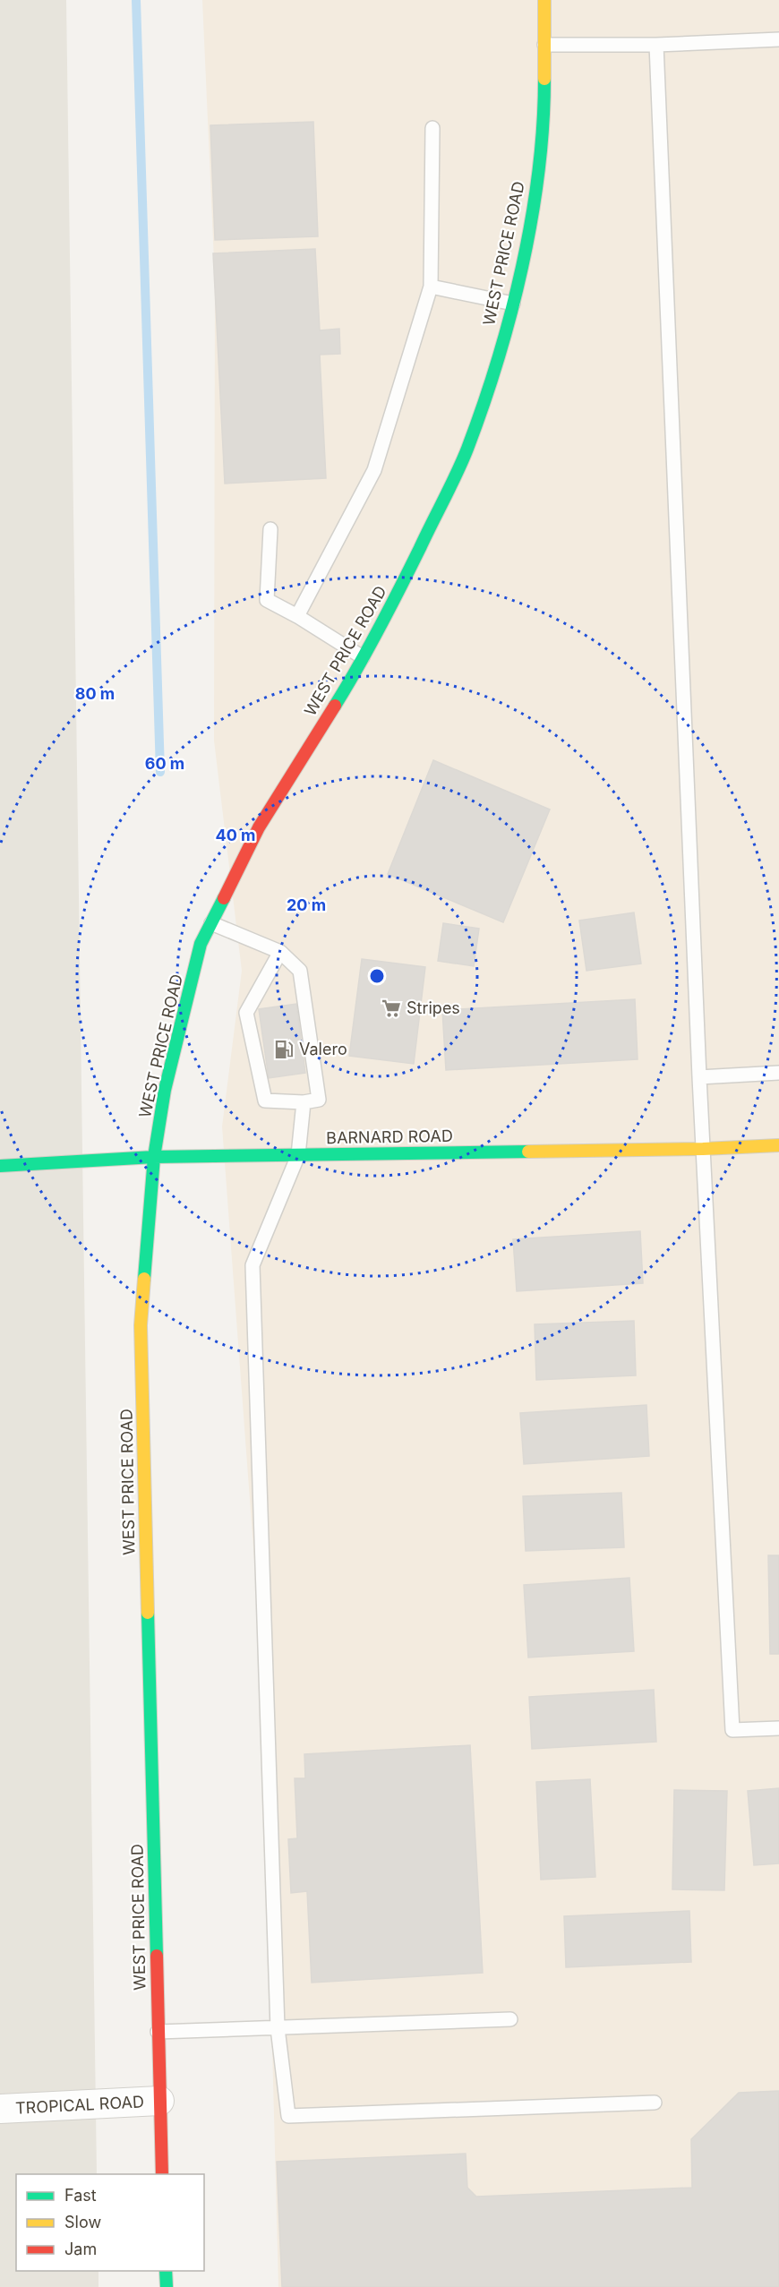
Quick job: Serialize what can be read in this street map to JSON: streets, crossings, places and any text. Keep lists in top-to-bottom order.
{
  "streets": {
    "main road": ["WEST PRICE ROAD", "BARNARD ROAD"],
    "street": ["TROPICAL ROAD"]
  },
  "crossings": [
    ["WEST PRICE ROAD", "BARNARD ROAD"],
    ["WEST PRICE ROAD", "TROPICAL ROAD"]
  ],
  "places": {
    "supermarket": ["Stripes"],
    "fuel station": ["Valero"]
  },
  "legend": ["Fast", "Slow", "Jam"],
  "rings": [
    "80 m",
    "60 m",
    "40 m",
    "20 m"
  ]
}
